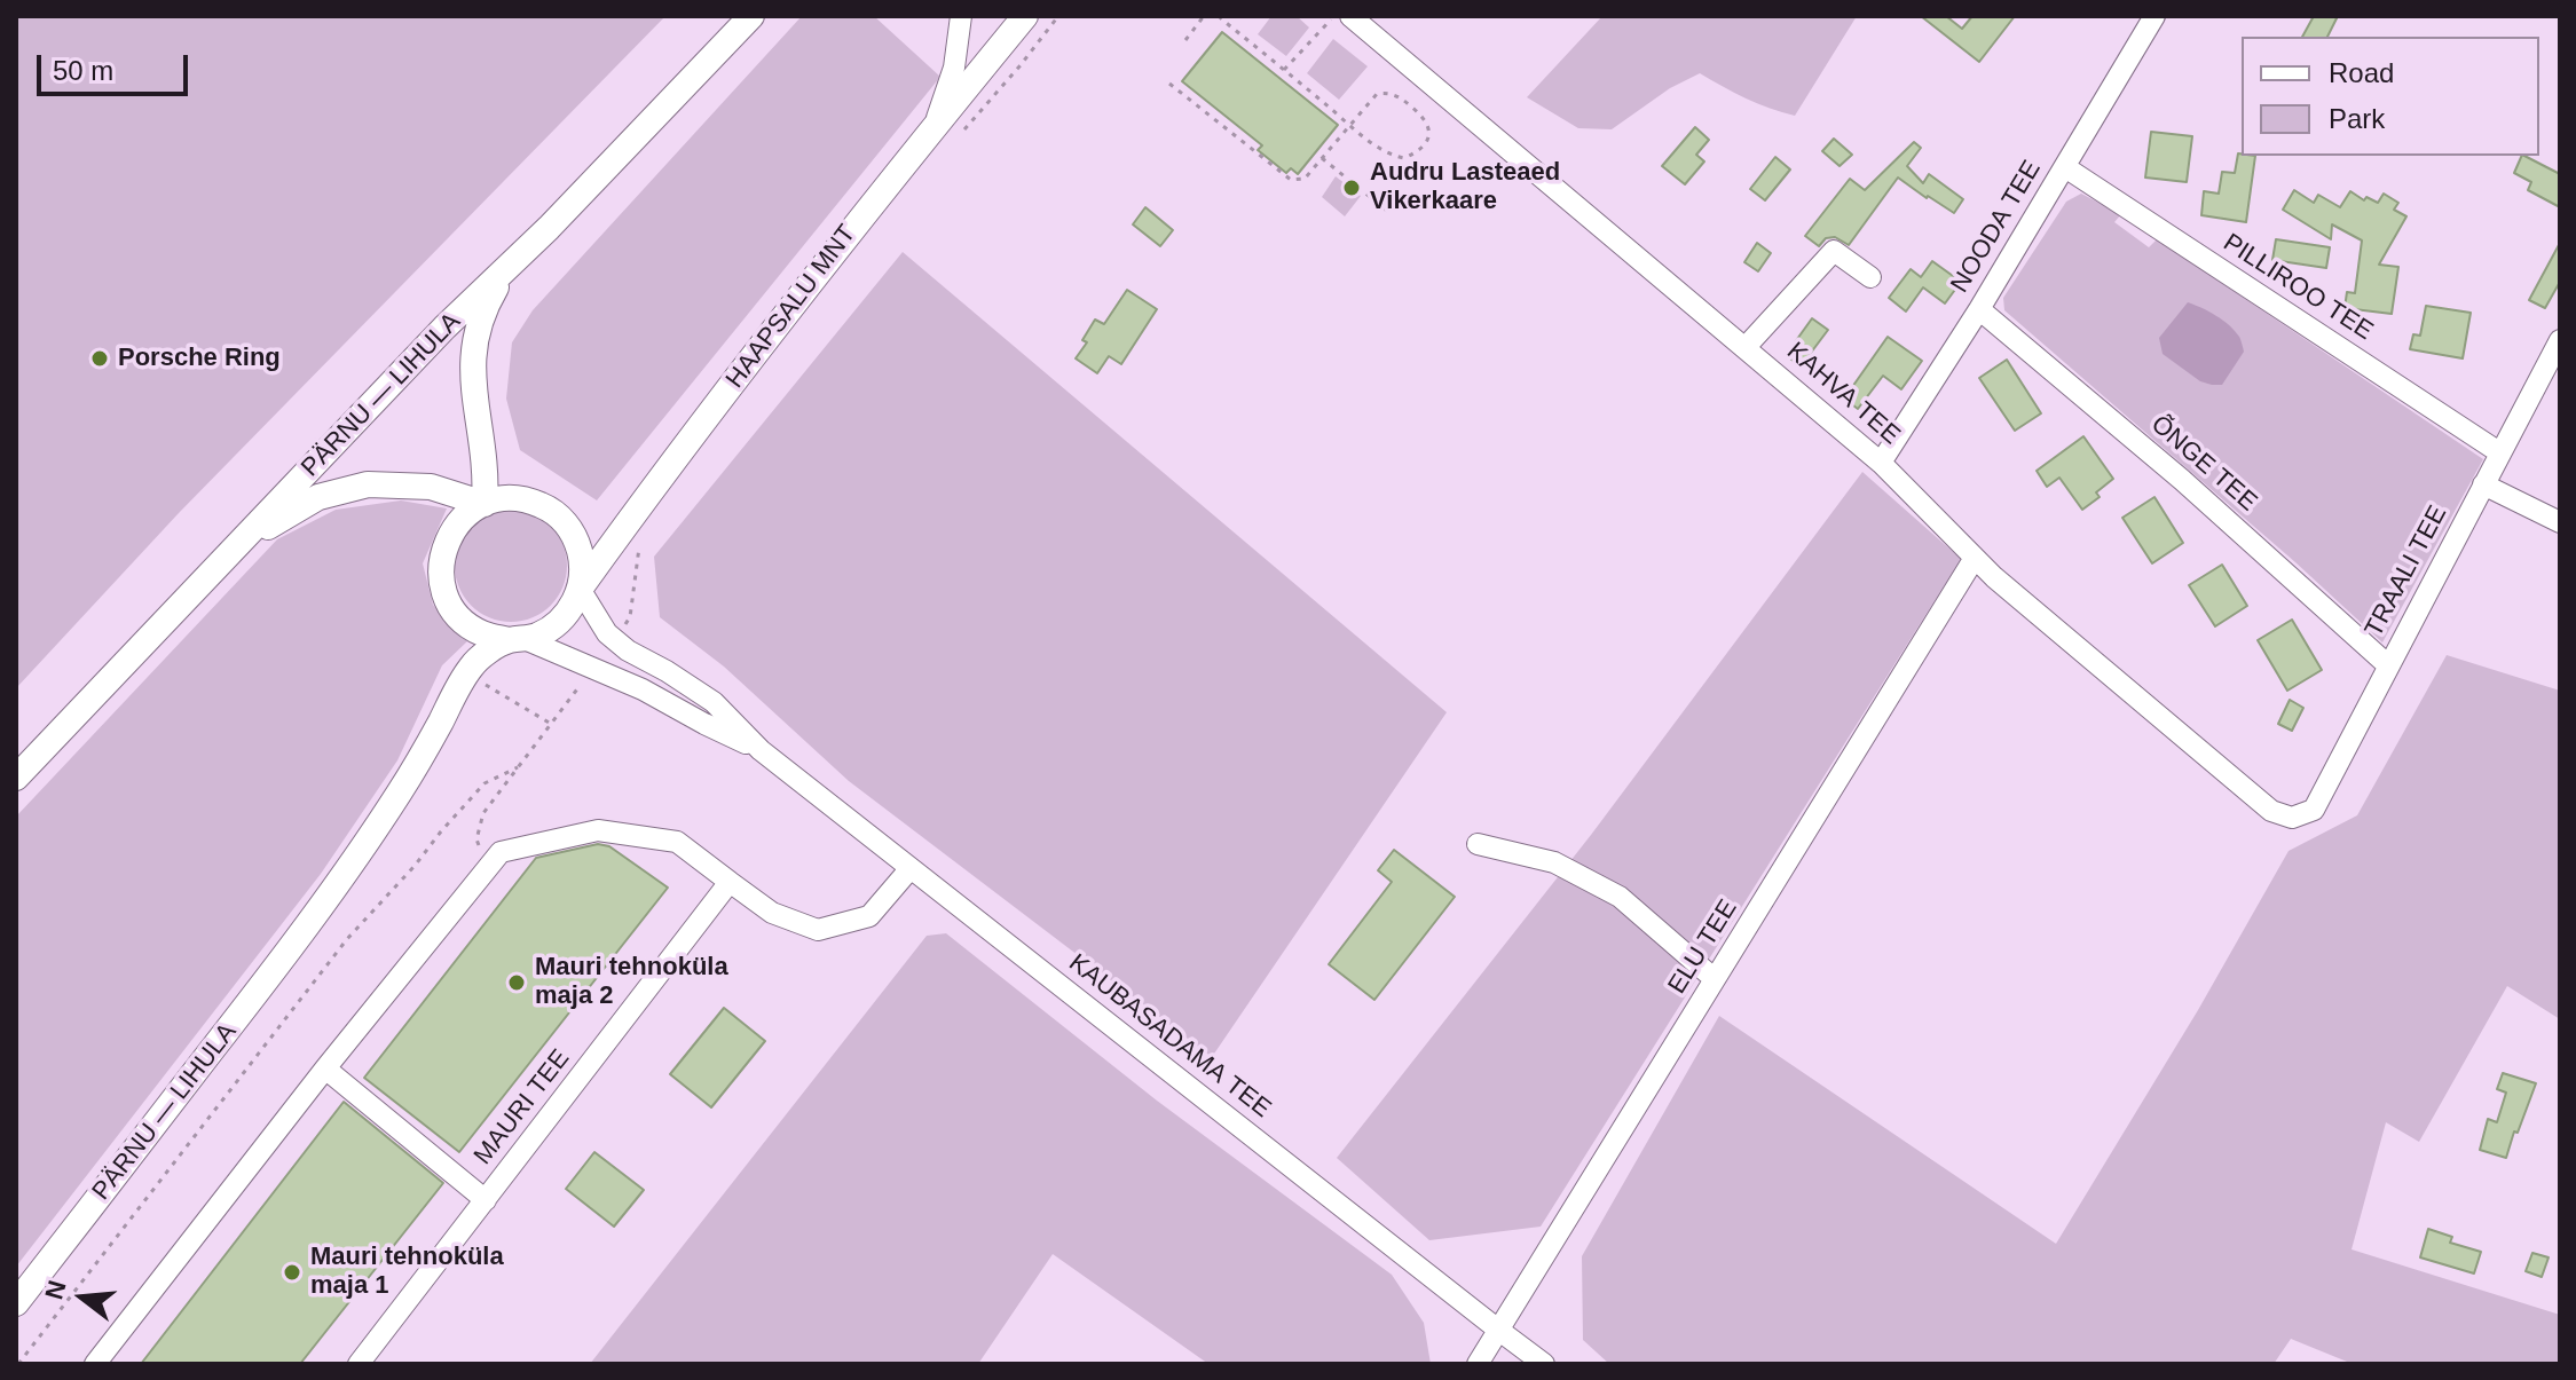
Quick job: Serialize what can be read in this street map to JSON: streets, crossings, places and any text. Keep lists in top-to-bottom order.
{
  "streets": {
    "main road": ["HAAPSALU MNT", "PÄRNU — LIHULA"],
    "street": [
      "NOODA TEE",
      "PILLIROO TEE",
      "KAHVA TEE",
      "ÕNGE TEE",
      "TRAALI TEE",
      "ELU TEE",
      "KAUBASADAMA TEE",
      "MAURI TEE"
    ]
  },
  "crossings": [
    ["NOODA TEE", "PILLIROO TEE"],
    ["NOODA TEE", "KAHVA TEE"],
    ["NOODA TEE", "ÕNGE TEE"],
    ["PILLIROO TEE", "TRAALI TEE"],
    ["HAAPSALU MNT", "PÄRNU — LIHULA"],
    ["HAAPSALU MNT", "KAUBASADAMA TEE"],
    ["KAHVA TEE", "TRAALI TEE"],
    ["KAHVA TEE", "ELU TEE"],
    ["PÄRNU — LIHULA", "KAUBASADAMA TEE"],
    ["ÕNGE TEE", "TRAALI TEE"],
    ["ELU TEE", "KAUBASADAMA TEE"]
  ],
  "places": [
    "Audru Lasteaed Vikerkaare",
    "Porsche Ring",
    "Mauri tehnoküla maja 2",
    "Mauri tehnoküla maja 1"
  ],
  "legend": ["Road", "Park"],
  "scale_bar": "50 m",
  "north": "left"
}
